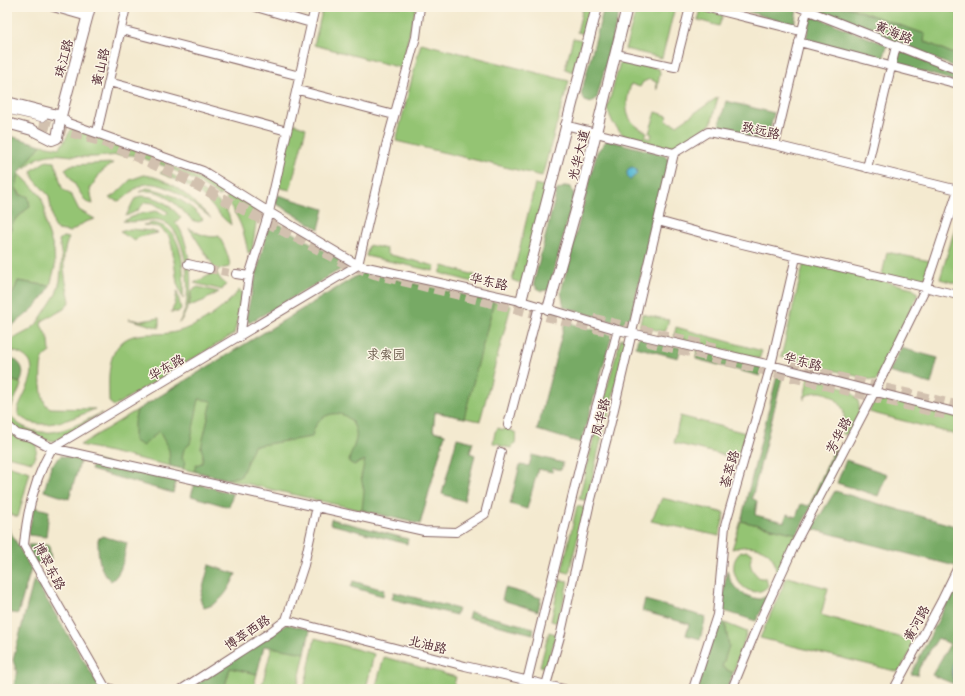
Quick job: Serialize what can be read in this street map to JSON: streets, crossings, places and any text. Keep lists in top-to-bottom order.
{
  "streets": {
    "street": [
      "黄海路",
      "珠江路",
      "黄山路",
      "致远路",
      "光华大道",
      "华东路",
      "凤华路",
      "芳华路",
      "荟萃路",
      "博翠东路",
      "黄河路",
      "博萃西路",
      "北油路"
    ]
  },
  "crossings": [
    ["致远路", "凤华路"],
    ["致远路", "芳华路"],
    ["光华大道", "华东路"],
    ["华东路", "凤华路"],
    ["华东路", "芳华路"],
    ["华东路", "荟萃路"],
    ["华东路", "博翠东路"],
    ["凤华路", "北油路"],
    ["博萃西路", "北油路"]
  ],
  "parks": ["求索园"]
}
